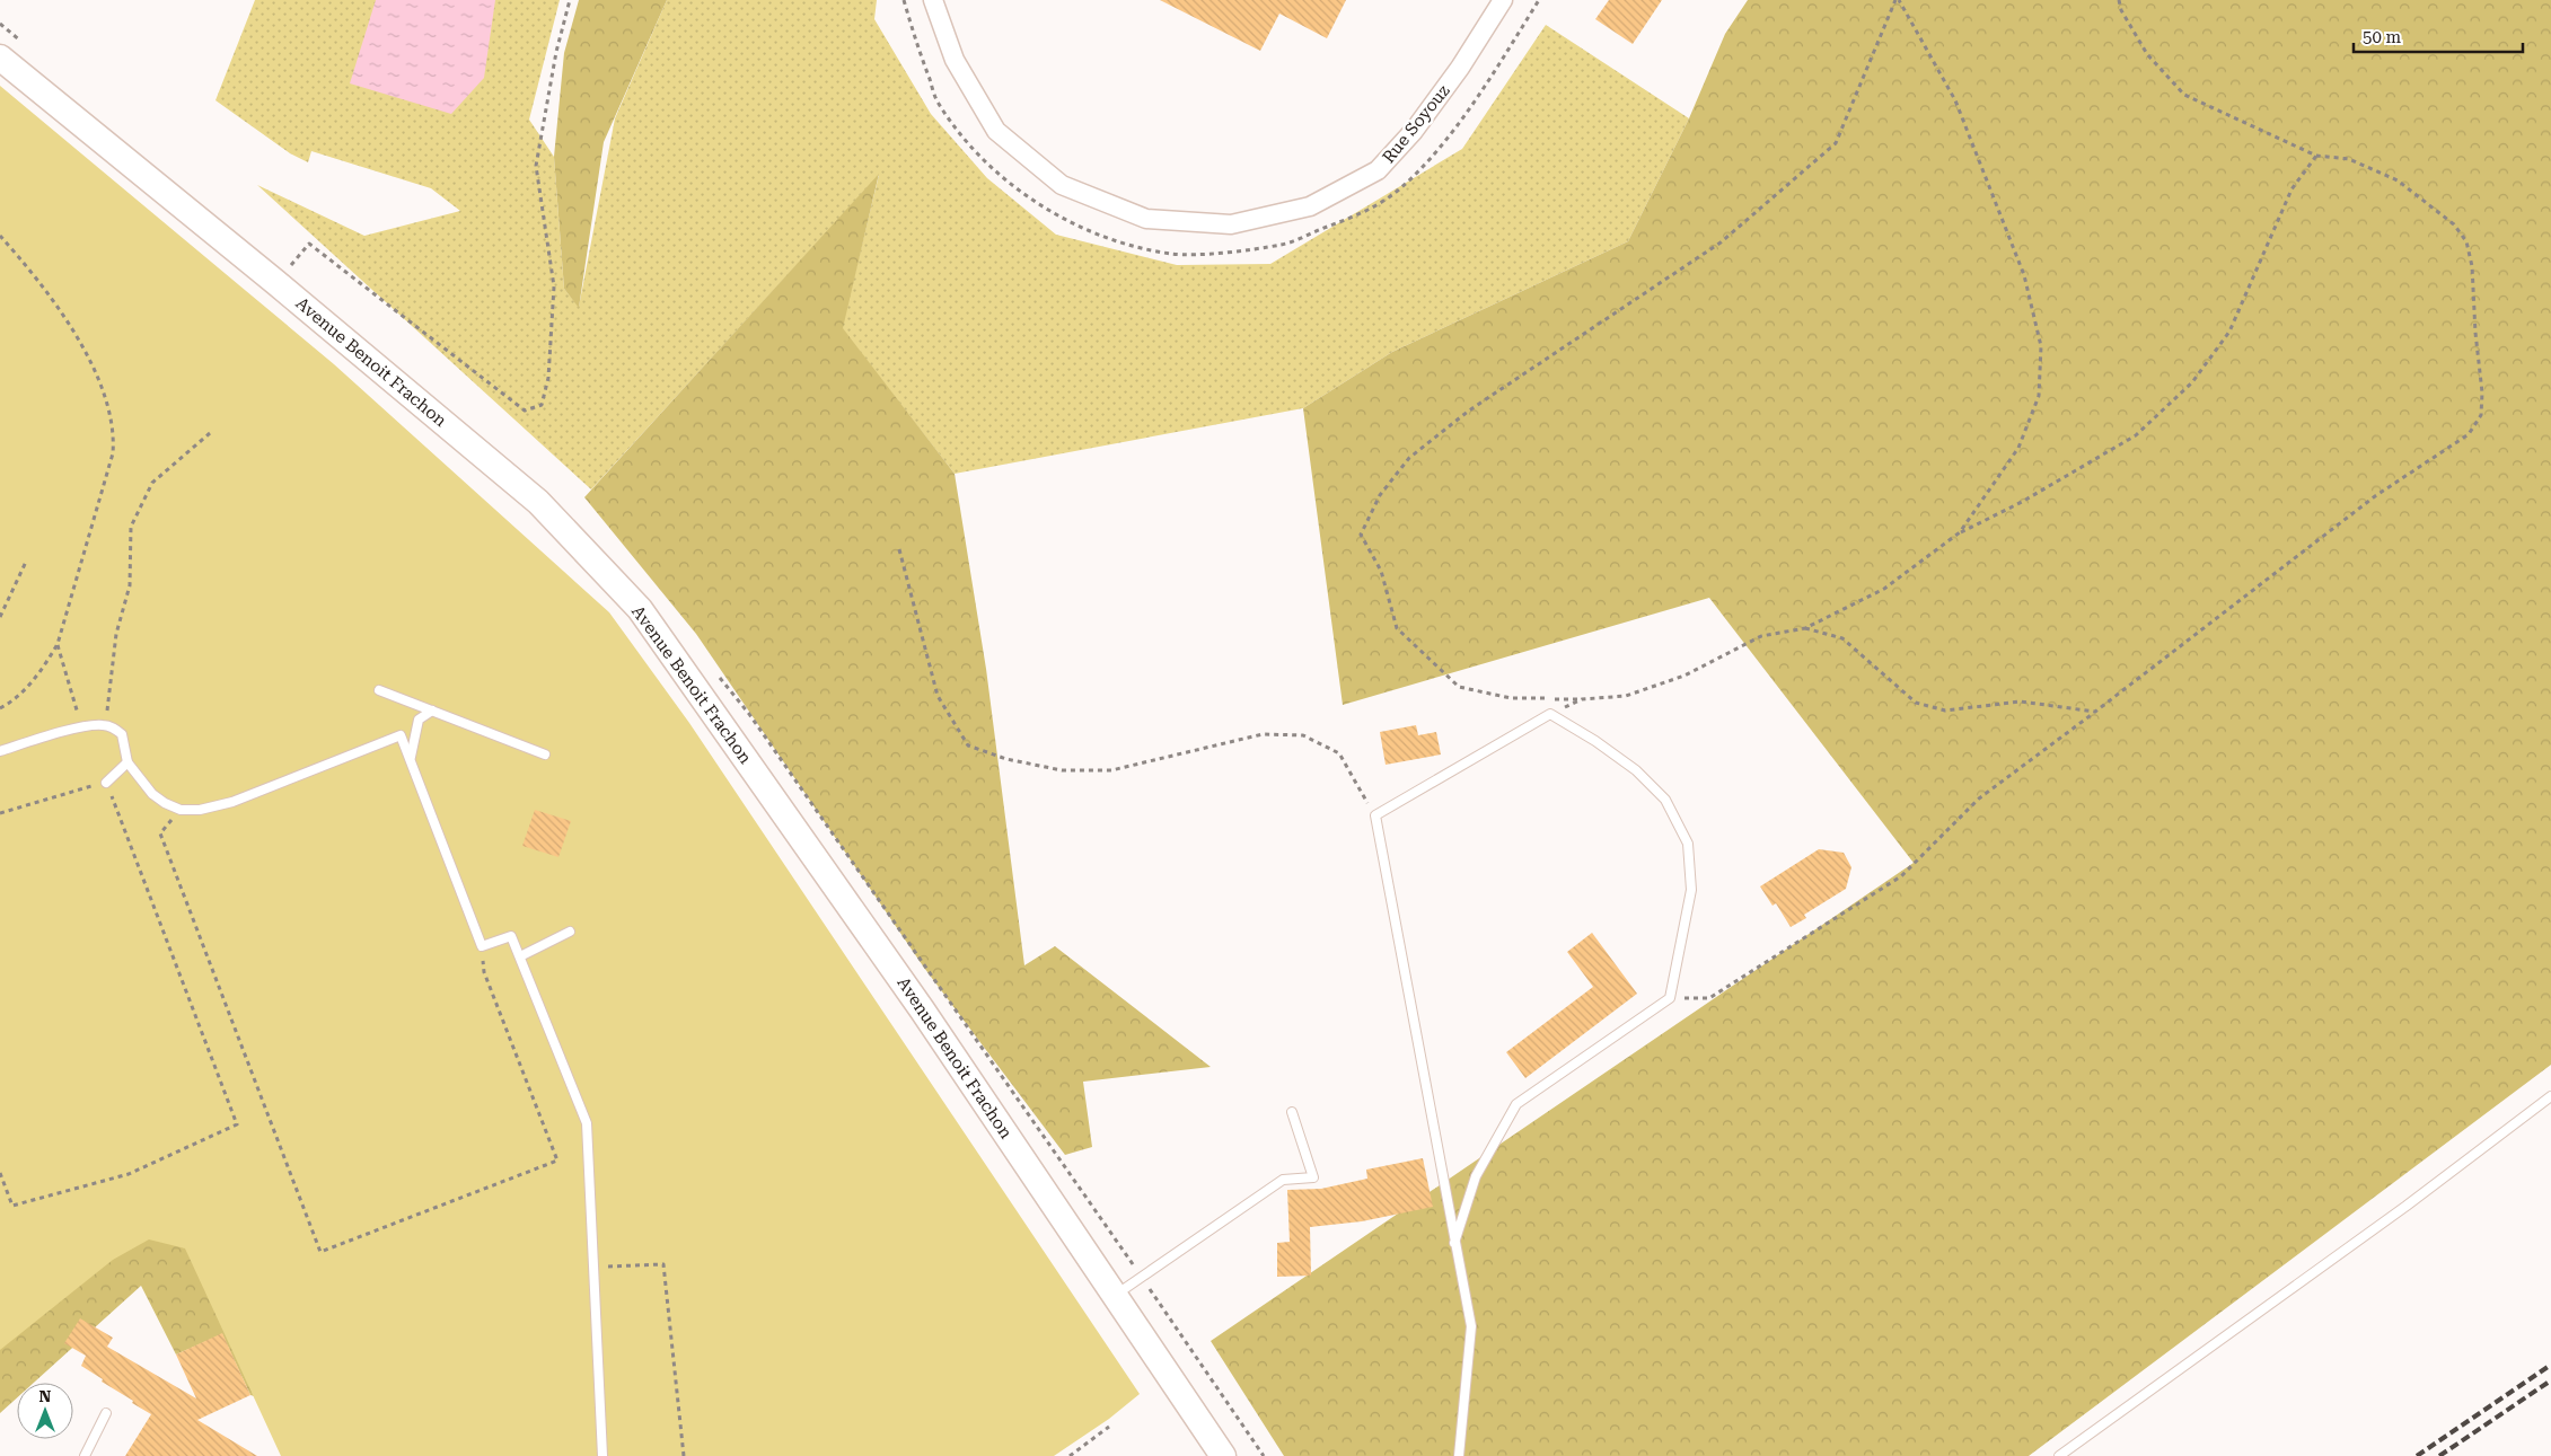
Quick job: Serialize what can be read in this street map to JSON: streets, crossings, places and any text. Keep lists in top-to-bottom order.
{
  "streets": {
    "main road": ["Avenue Benoit Frachon"],
    "street": ["Rue Soyouz"]
  },
  "scale_bar": "50 m",
  "north": "top"
}
